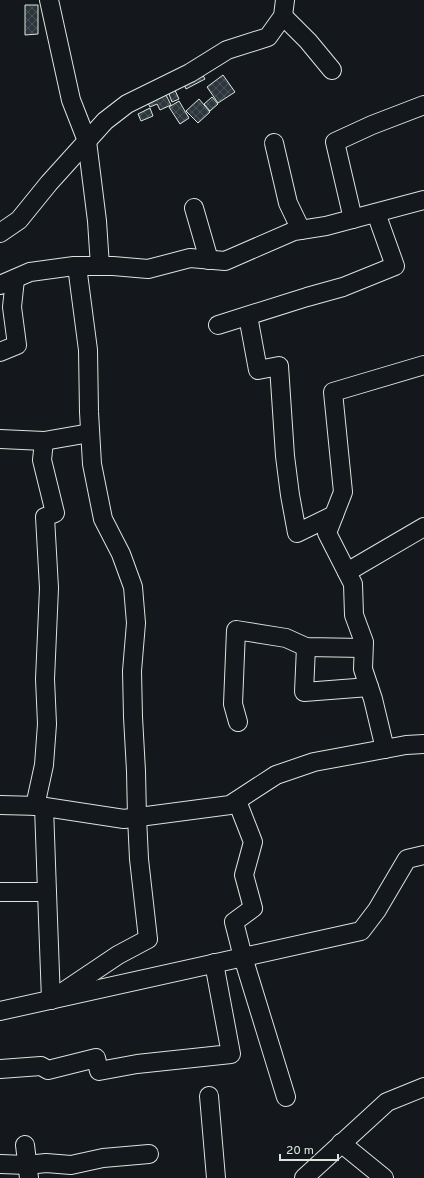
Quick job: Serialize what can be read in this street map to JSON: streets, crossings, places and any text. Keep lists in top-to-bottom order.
{
  "scale_bar": "20 m"
}
